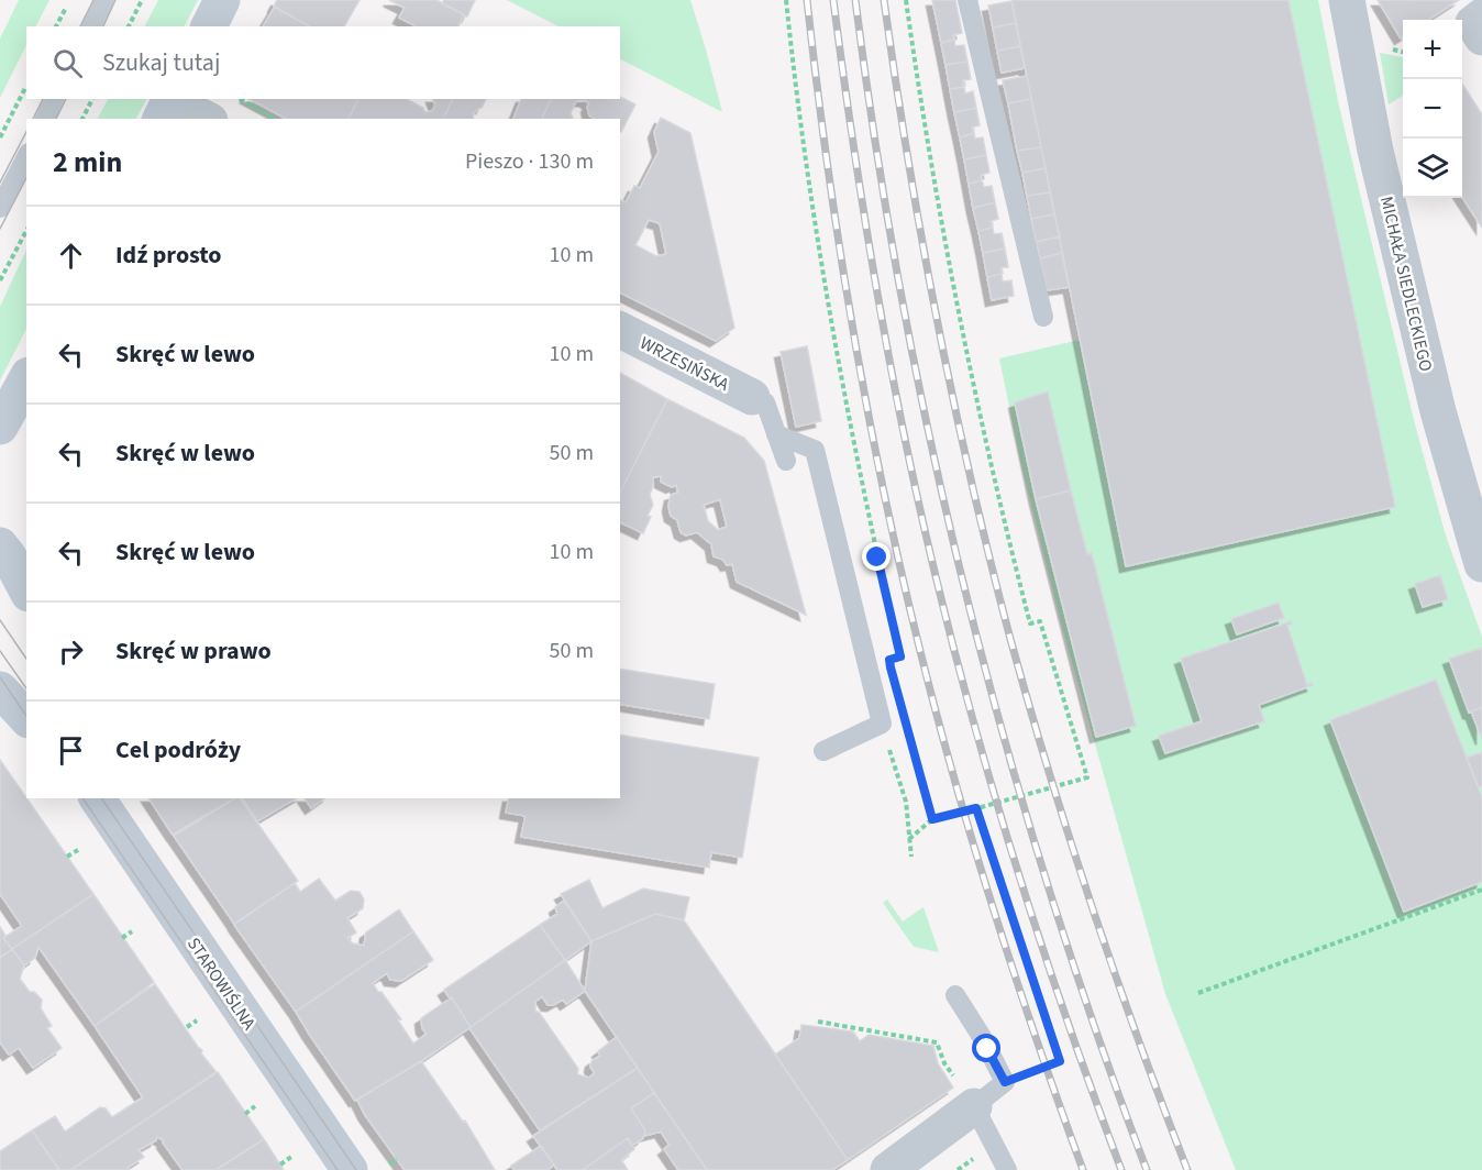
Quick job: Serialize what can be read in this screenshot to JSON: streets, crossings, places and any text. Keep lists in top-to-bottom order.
{
  "streets": {
    "street": ["MICHAŁA SIEDLECKIEGO", "WRZESIŃSKA", "STAROWIŚLNA"]
  },
  "page": {
    "map_buttons": ["+", "−"],
    "search": "Szukaj tutaj",
    "heading": ["2 min", "Pieszo · 130 m"],
    "list": [
      ["Idź prosto", "10 m"],
      ["Skręć w lewo", "10 m"],
      ["Skręć w lewo", "50 m"],
      ["Skręć w lewo", "10 m"],
      ["Skręć w prawo", "50 m"],
      "Cel podróży"
    ]
  }
}
